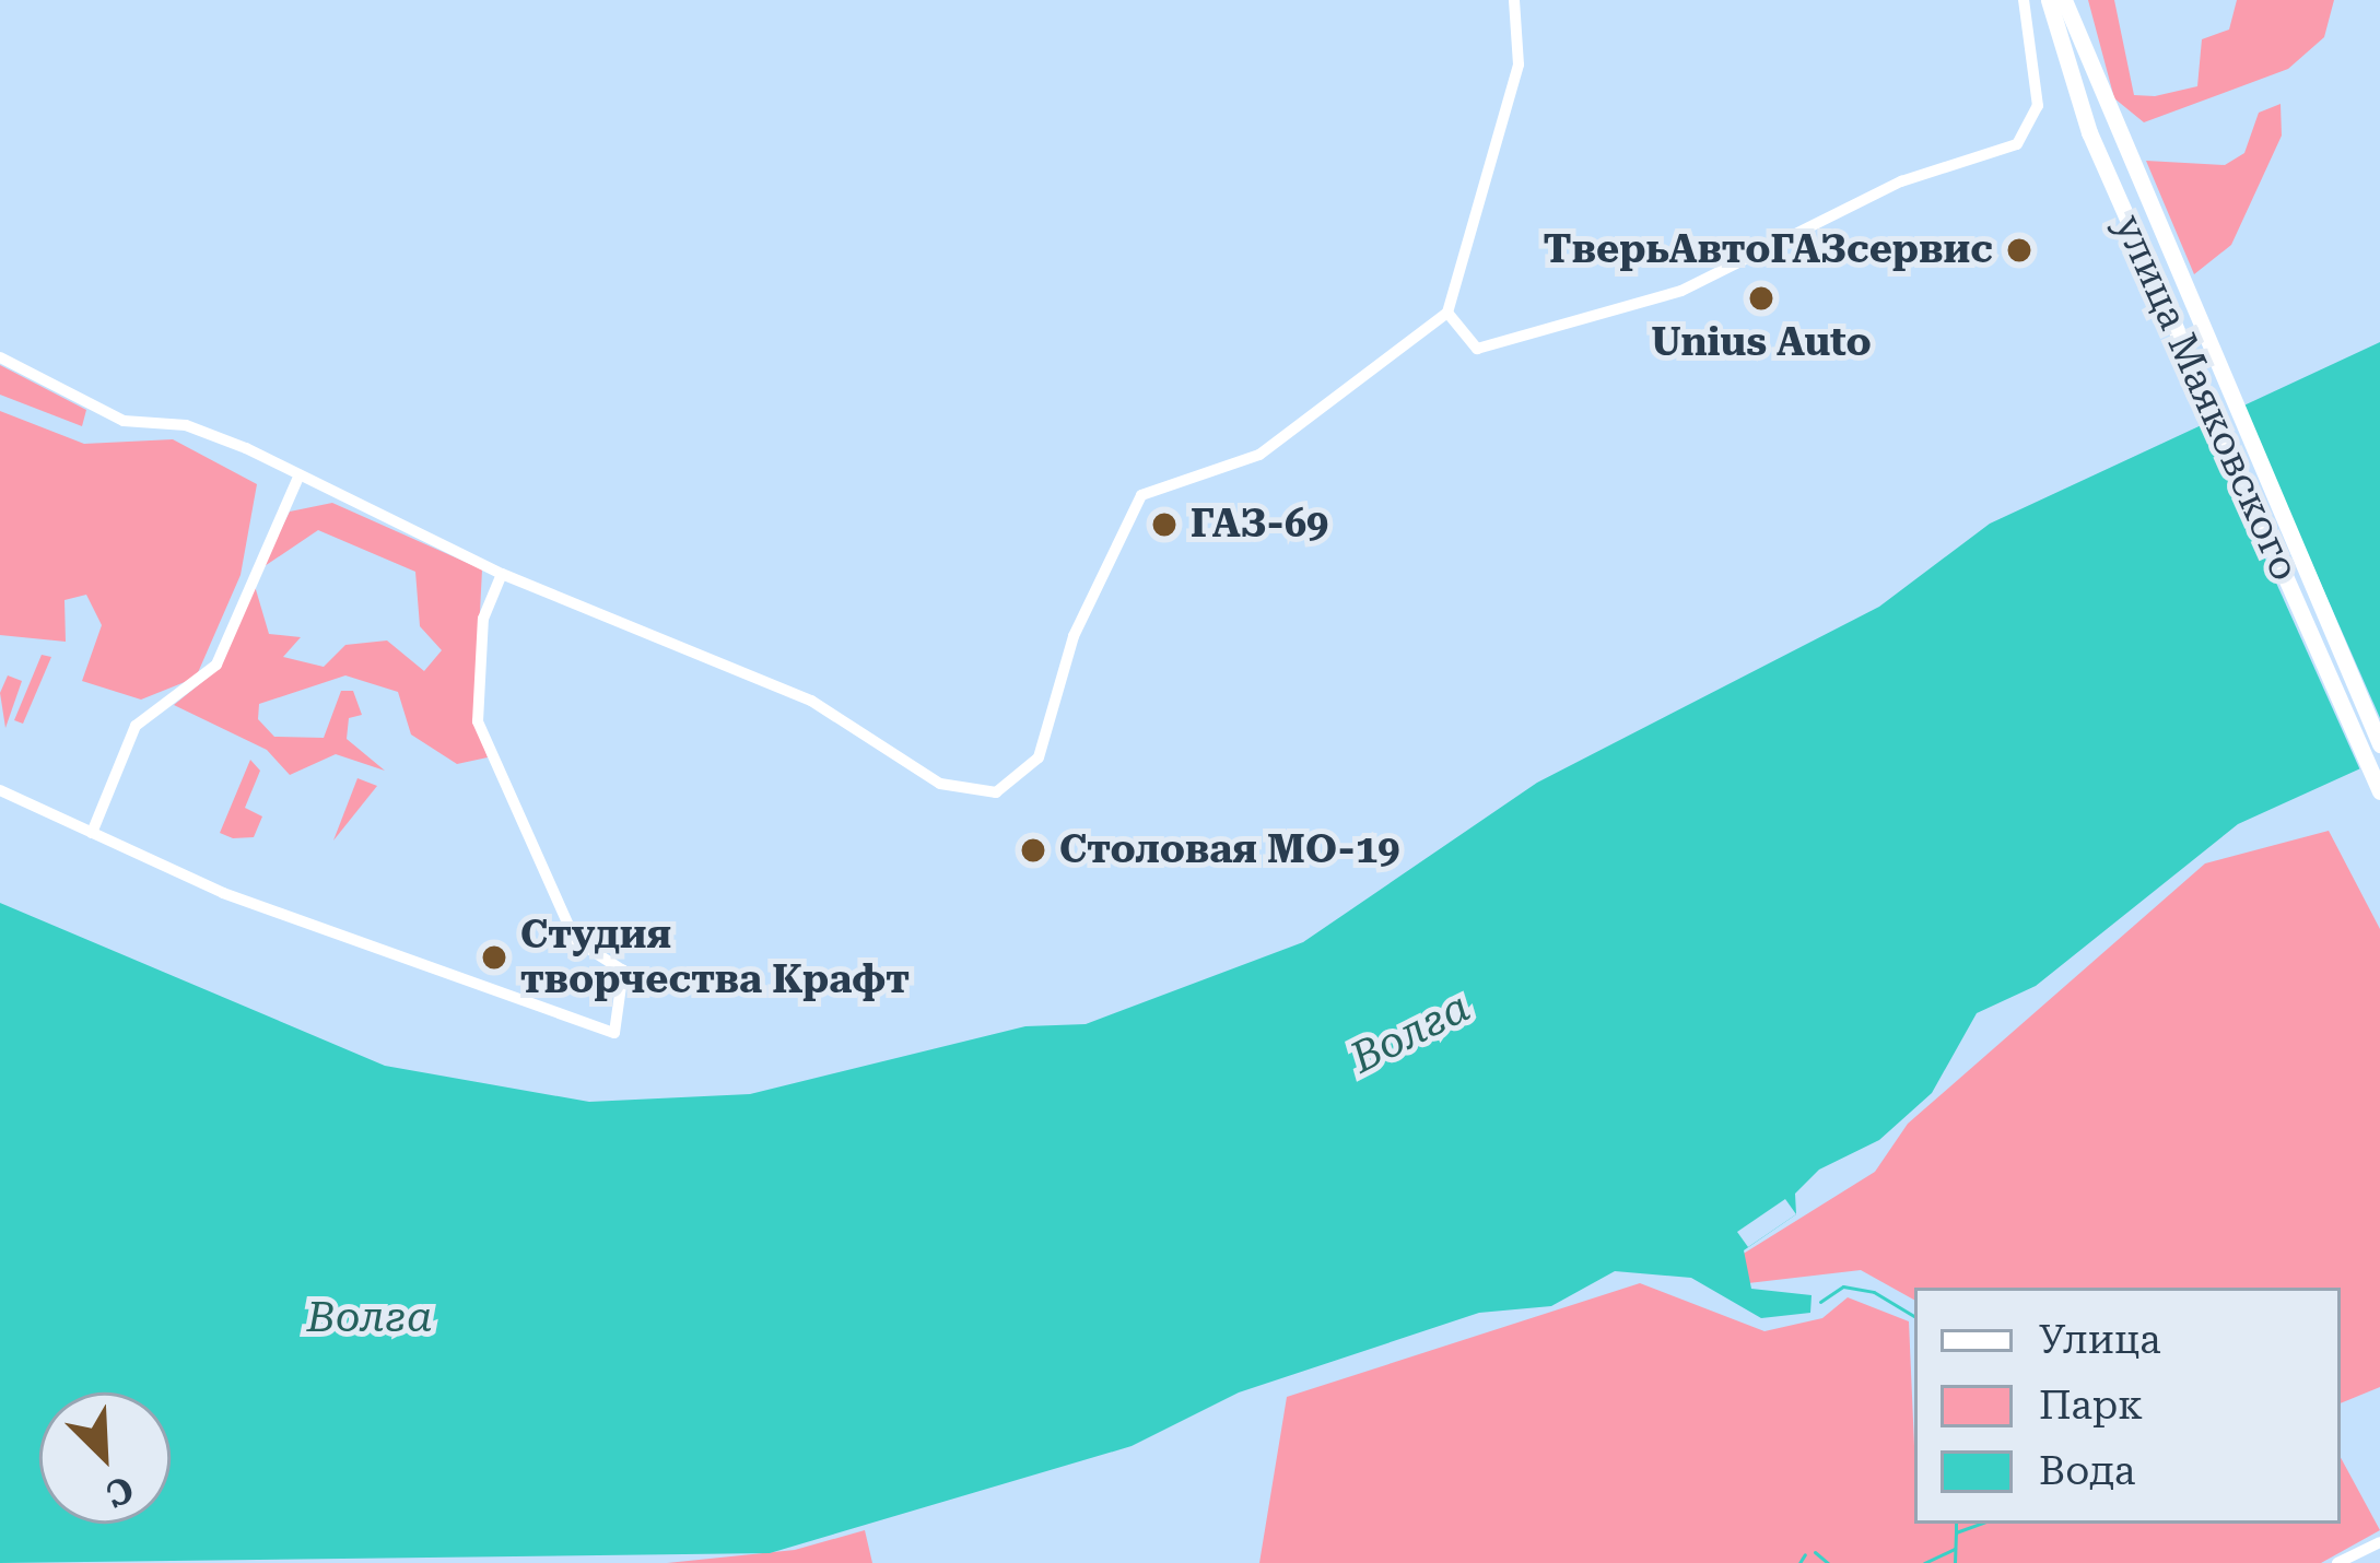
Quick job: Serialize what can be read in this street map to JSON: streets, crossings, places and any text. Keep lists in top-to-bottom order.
{
  "streets": {
    "main road": ["улица Маяковского"]
  },
  "water": ["Волга"],
  "places": [
    "ТверьАвтоГАЗсервис",
    "Unius Auto",
    "ГАЗ-69",
    "Столовая МО-19",
    "Студия творчества Крафт"
  ],
  "legend": ["Улица", "Парк", "Вода"],
  "north": "bottom right"
}
